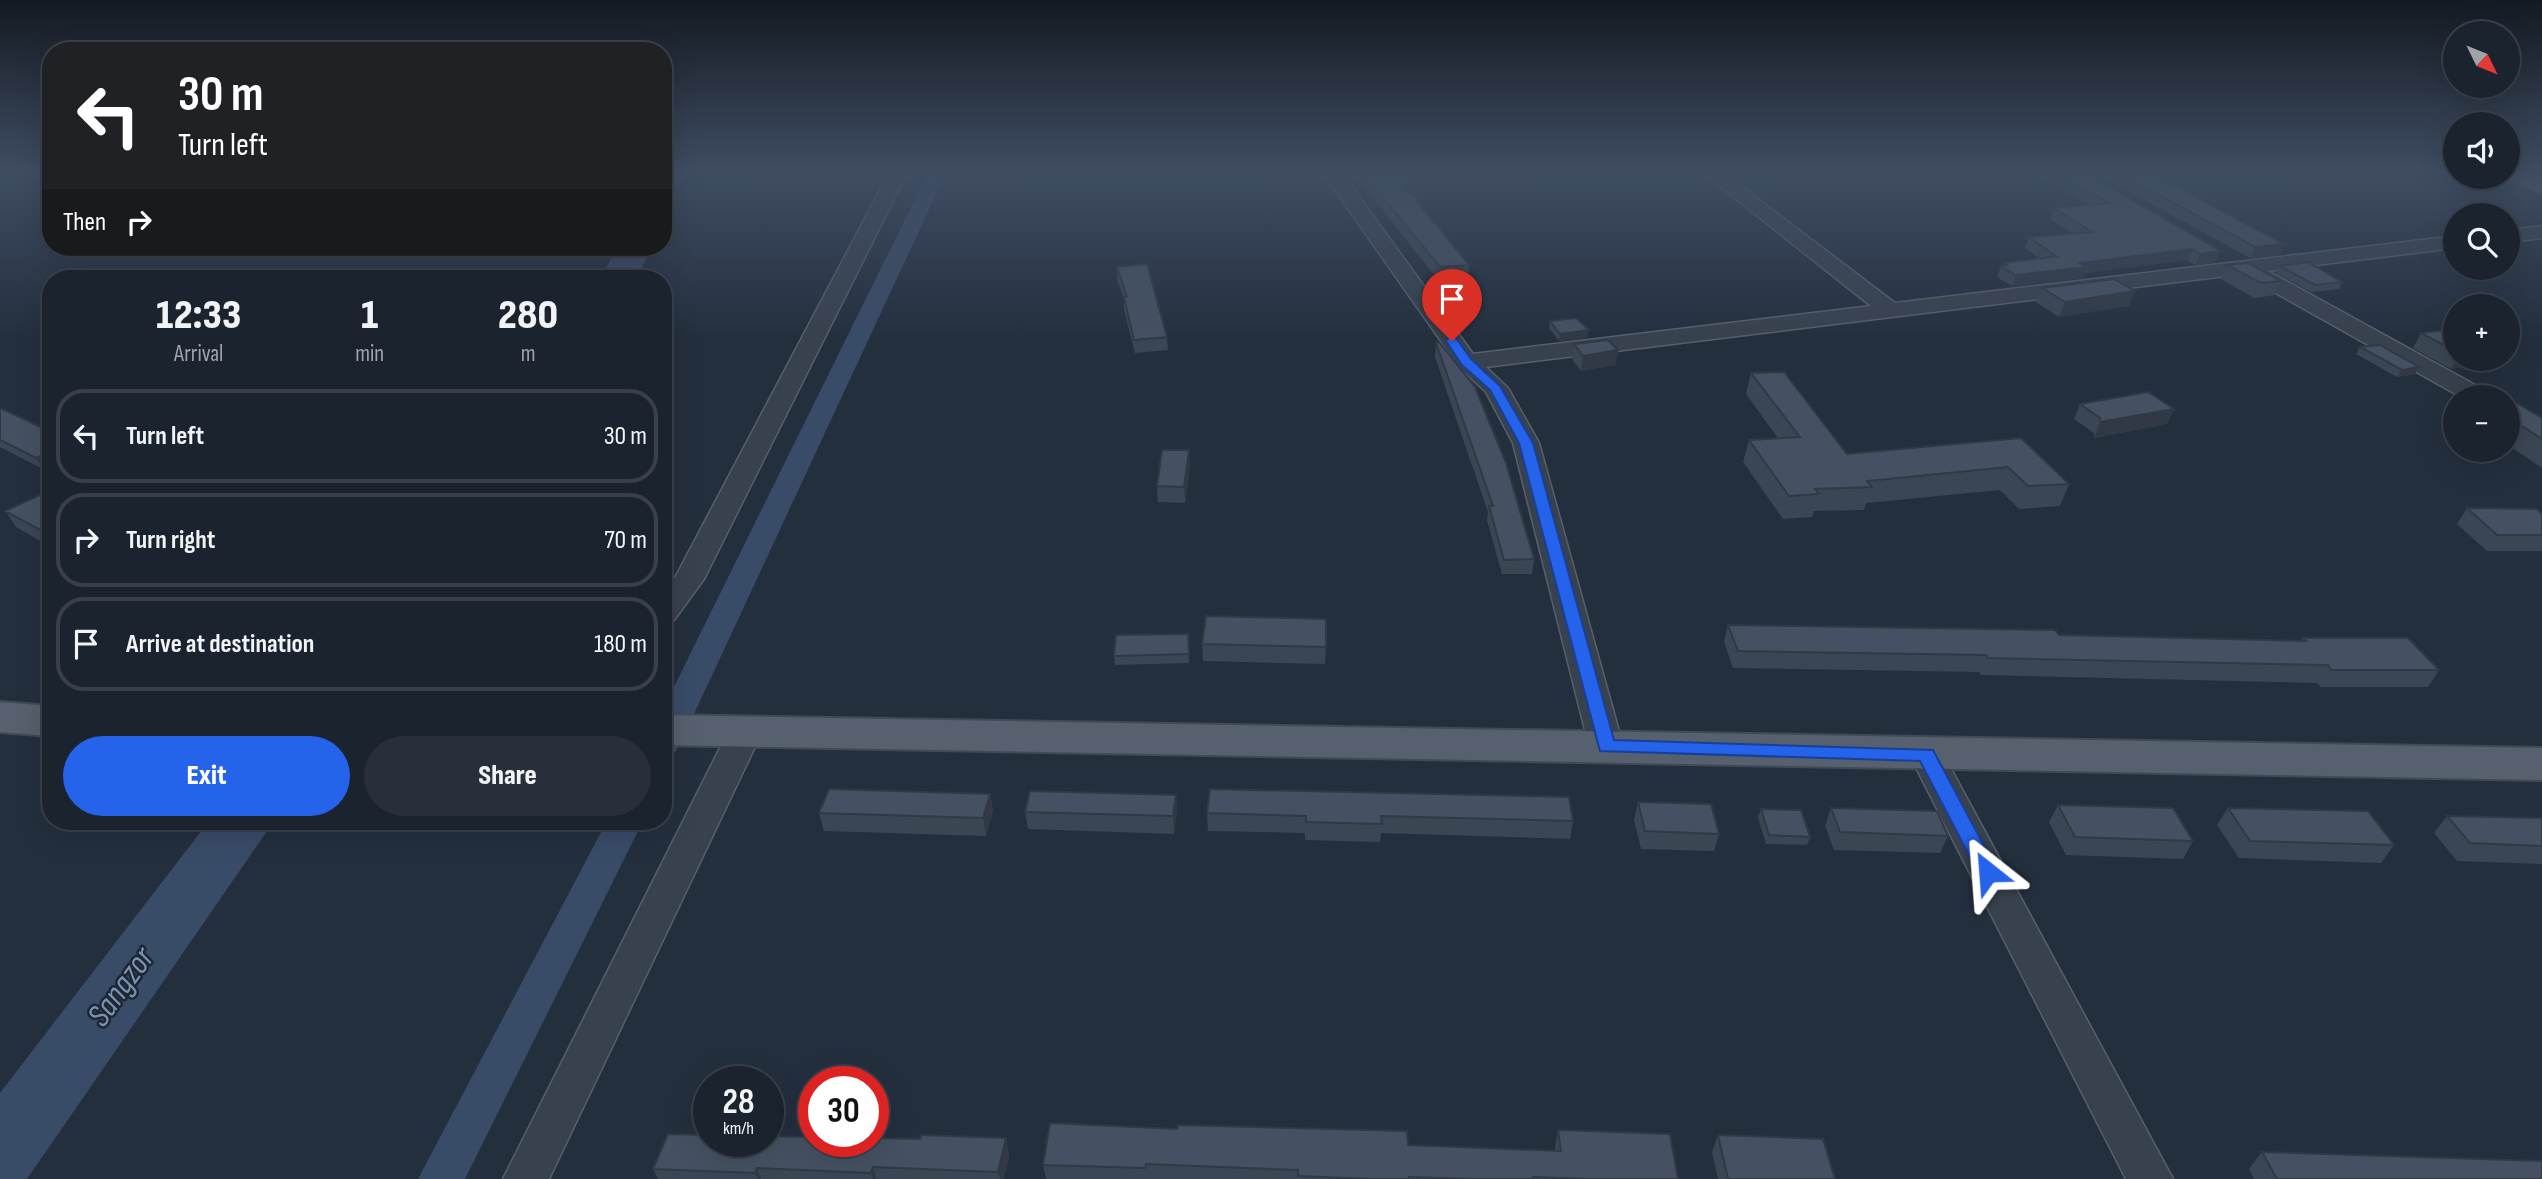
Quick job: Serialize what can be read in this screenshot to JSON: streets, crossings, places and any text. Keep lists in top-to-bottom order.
{
  "water": ["Sangzor"],
  "north": "bottom right",
  "page": {
    "map_buttons": ["+", "−"],
    "turn": ["30 m", "Turn left"],
    "then": "Then",
    "eta": [
      "12:33",
      "Arrival",
      "1",
      "min",
      "280",
      "m"
    ],
    "list": [
      {
        "name": "Turn left",
        "value": "30 m"
      },
      {
        "name": "Turn right",
        "value": "70 m"
      },
      {
        "name": "Arrive at destination",
        "value": "180 m"
      }
    ],
    "buttons": ["Exit", "Share"],
    "speed": "28 km/h",
    "limit": "30"
  }
}
